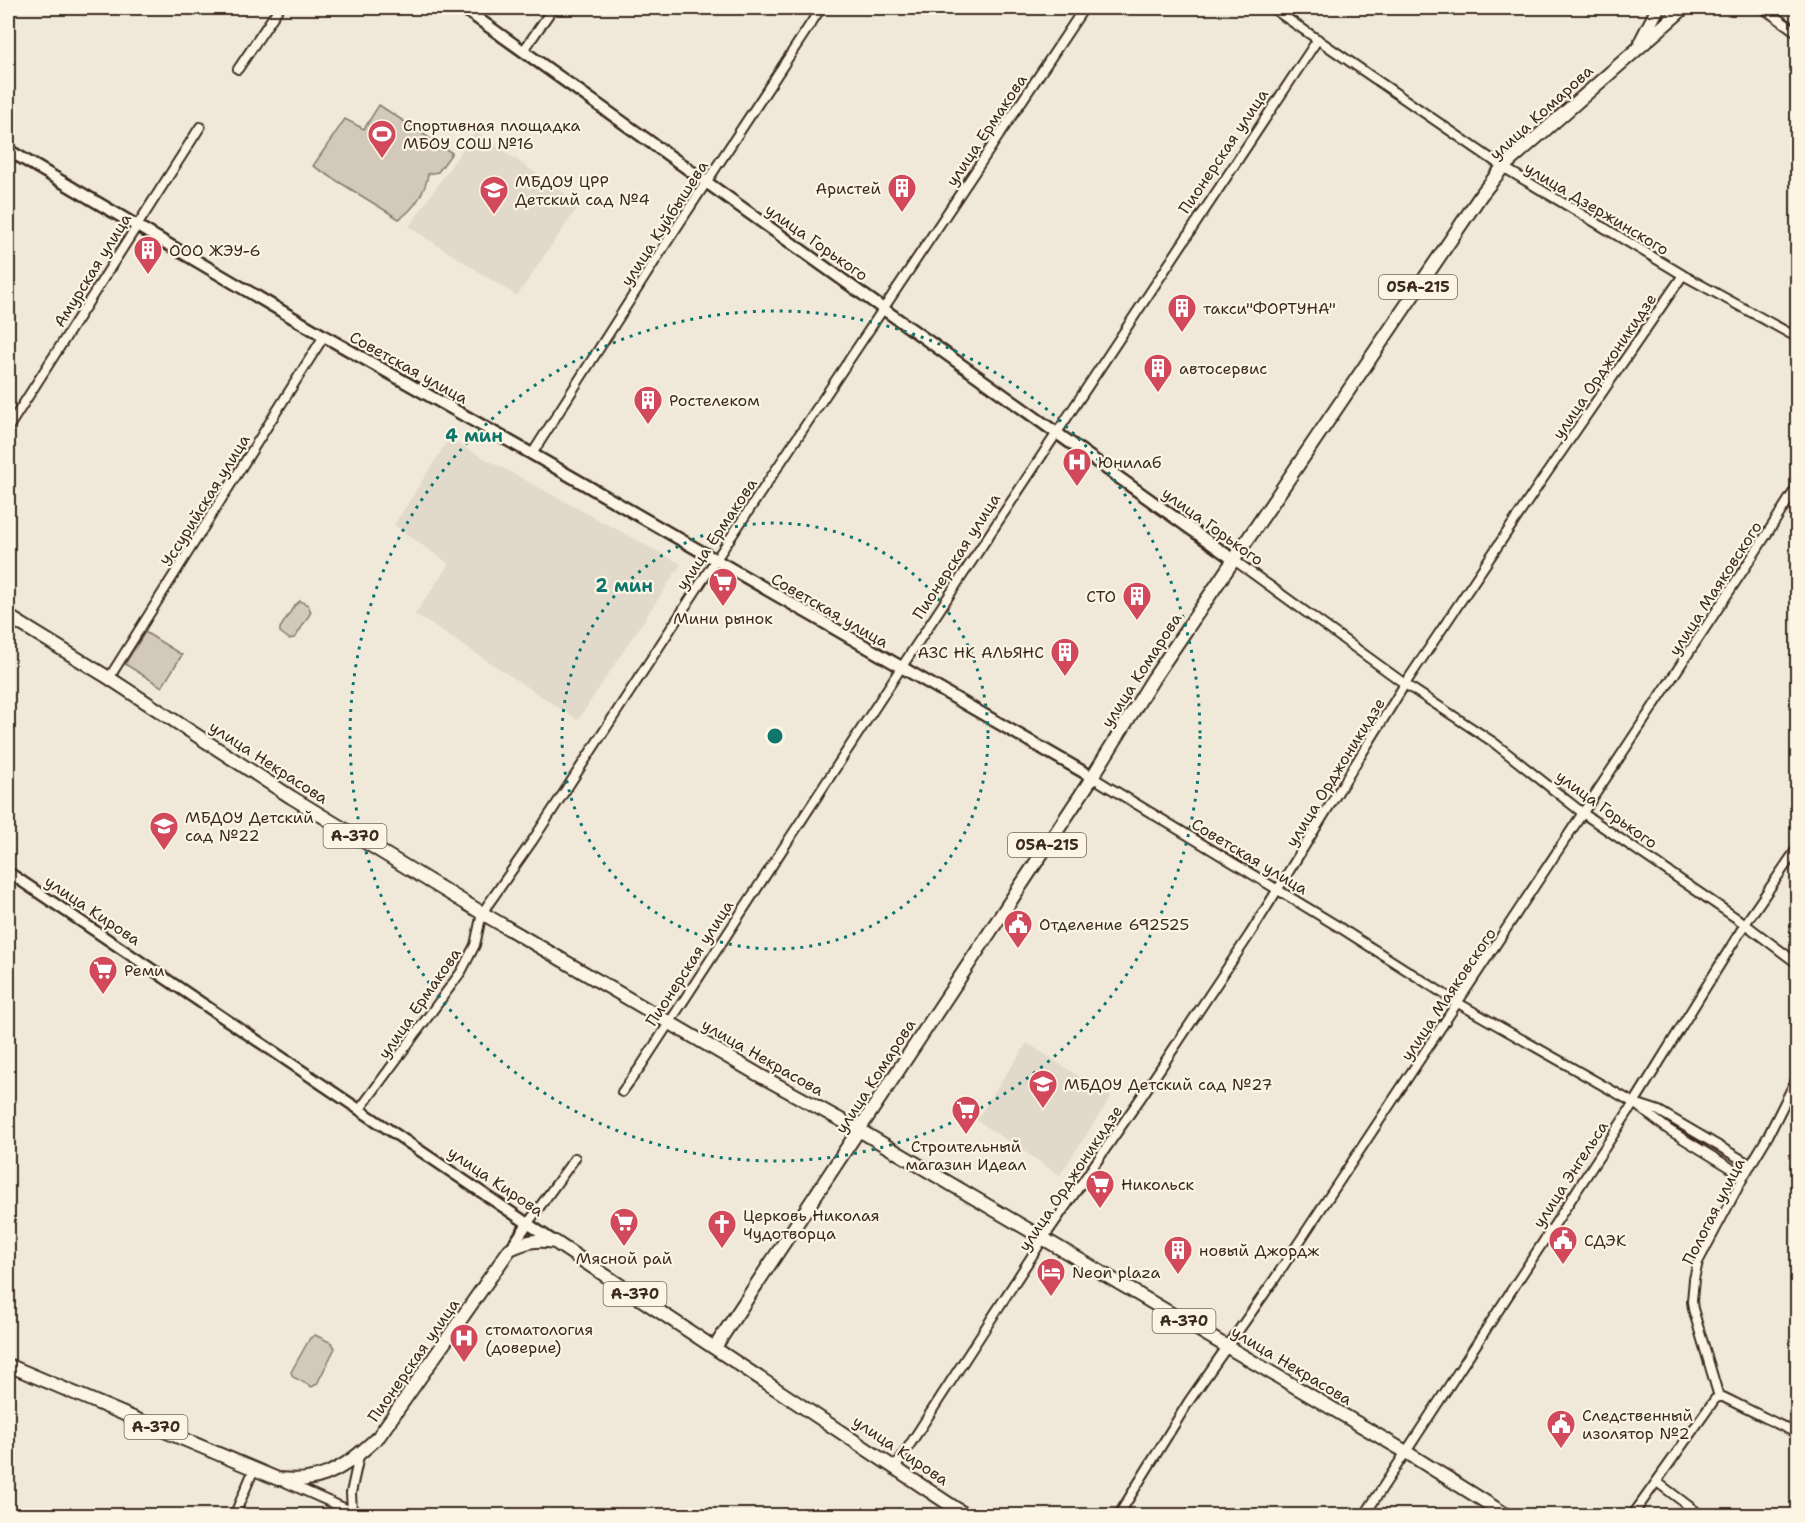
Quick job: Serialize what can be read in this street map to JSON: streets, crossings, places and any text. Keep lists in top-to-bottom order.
{
  "streets": {
    "main road": [
      "улица Комарова",
      "Пионерская улица",
      "улица Горького",
      "05А-215",
      "Советская улица",
      "улица Некрасова",
      "А-370",
      "улица Кирова"
    ],
    "street": [
      "улица Ермакова",
      "улица Дзержинского",
      "улица Куйбышева",
      "Амурская улица",
      "улица Орджоникидзе",
      "Уссурийская улица",
      "улица Маяковского",
      "улица Энгельса",
      "Пологая улица"
    ]
  },
  "crossings": [
    ["улица Комарова", "улица Дзержинского"],
    ["улица Комарова", "улица Горького"],
    ["улица Комарова", "Советская улица"],
    ["улица Комарова", "улица Некрасова"],
    ["улица Комарова", "улица Кирова"],
    ["улица Ермакова", "улица Горького"],
    ["улица Ермакова", "Советская улица"],
    ["улица Ермакова", "улица Некрасова"],
    ["улица Ермакова", "улица Кирова"],
    ["Пионерская улица", "улица Дзержинского"],
    ["Пионерская улица", "улица Горького"],
    ["Пионерская улица", "Советская улица"],
    ["Пионерская улица", "улица Некрасова"],
    ["Пионерская улица", "А-370"],
    ["Пионерская улица", "улица Кирова"],
    ["улица Дзержинского", "улица Орджоникидзе"],
    ["улица Куйбышева", "улица Горького"],
    ["улица Куйбышева", "Советская улица"],
    ["улица Горького", "улица Орджоникидзе"],
    ["улица Горького", "улица Маяковского"],
    ["улица Горького", "улица Энгельса"],
    ["Амурская улица", "Советская улица"],
    ["улица Орджоникидзе", "Советская улица"],
    ["улица Орджоникидзе", "улица Некрасова"],
    ["улица Орджоникидзе", "улица Кирова"],
    ["Советская улица", "Уссурийская улица"],
    ["Советская улица", "улица Маяковского"],
    ["Советская улица", "улица Энгельса"],
    ["Советская улица", "Пологая улица"],
    ["Уссурийская улица", "улица Некрасова"],
    ["улица Маяковского", "улица Некрасова"],
    ["улица Некрасова", "улица Энгельса"]
  ],
  "places": {
    "sports": ["Спортивная площадка МБОУ СОШ №16"],
    "building": [
      "Аристей",
      "ООО ЖЭУ-6",
      "такси\"ФОРТУНА\"",
      "автосервис",
      "Ростелеком",
      "СТО",
      "АЗС НК АЛЬЯНС",
      "новый Джордж"
    ],
    "school or university": ["МБДОУ ЦРР Детский сад №4", "МБДОУ Детский сад №22", "МБДОУ Детский сад №27"],
    "hospital": ["Юнилаб", "стоматология (доверие)"],
    "supermarket": [
      "Мини рынок",
      "Реми",
      "Строительный магазин Идеал",
      "Никольск",
      "Мясной рай"
    ],
    "public building": ["Отделение 692525", "СДЭК", "Следственный изолятор №2"],
    "church": ["Церковь Николая Чудотворца"],
    "hotel": ["Neon plaza"]
  },
  "rings": ["4 мин", "2 мин"]
}
